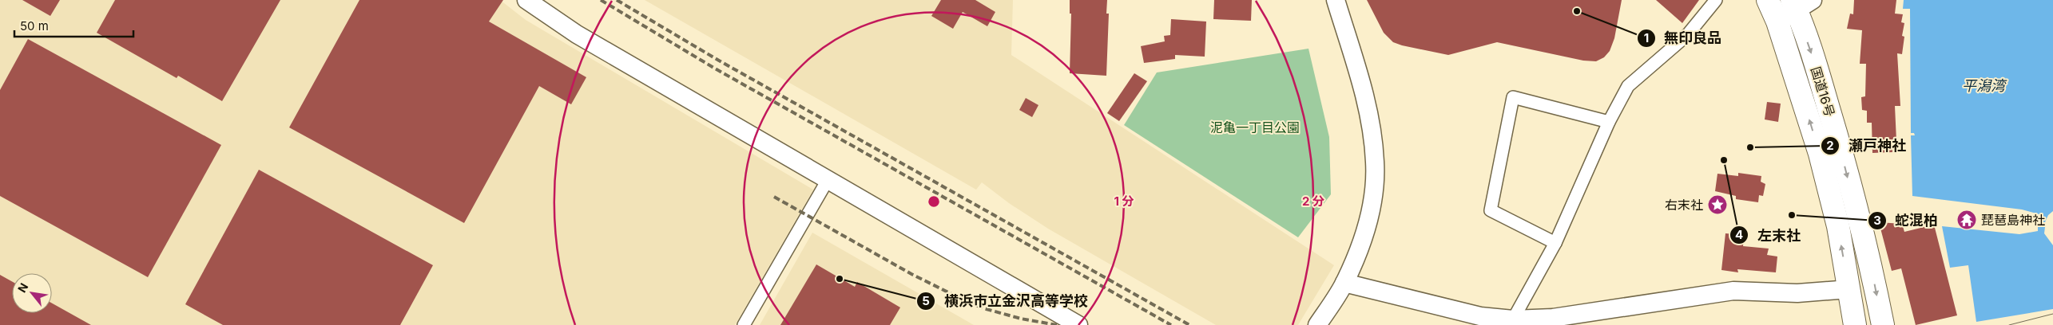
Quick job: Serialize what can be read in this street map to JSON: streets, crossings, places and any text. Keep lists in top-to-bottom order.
{
  "streets": {
    "highway": ["国道16号"]
  },
  "water": ["平潟湾"],
  "parks": ["泥亀一丁目公園"],
  "places": {
    "other": [
      "無印良品",
      "瀬戸神社",
      "左末社",
      "蛇混柏",
      "横浜市立金沢高等学校"
    ],
    "place": ["右末社"],
    "temple": ["琵琶島神社"]
  },
  "scale_bar": "50 m",
  "north": "top left",
  "rings": ["1 分", "2 分"]
}
